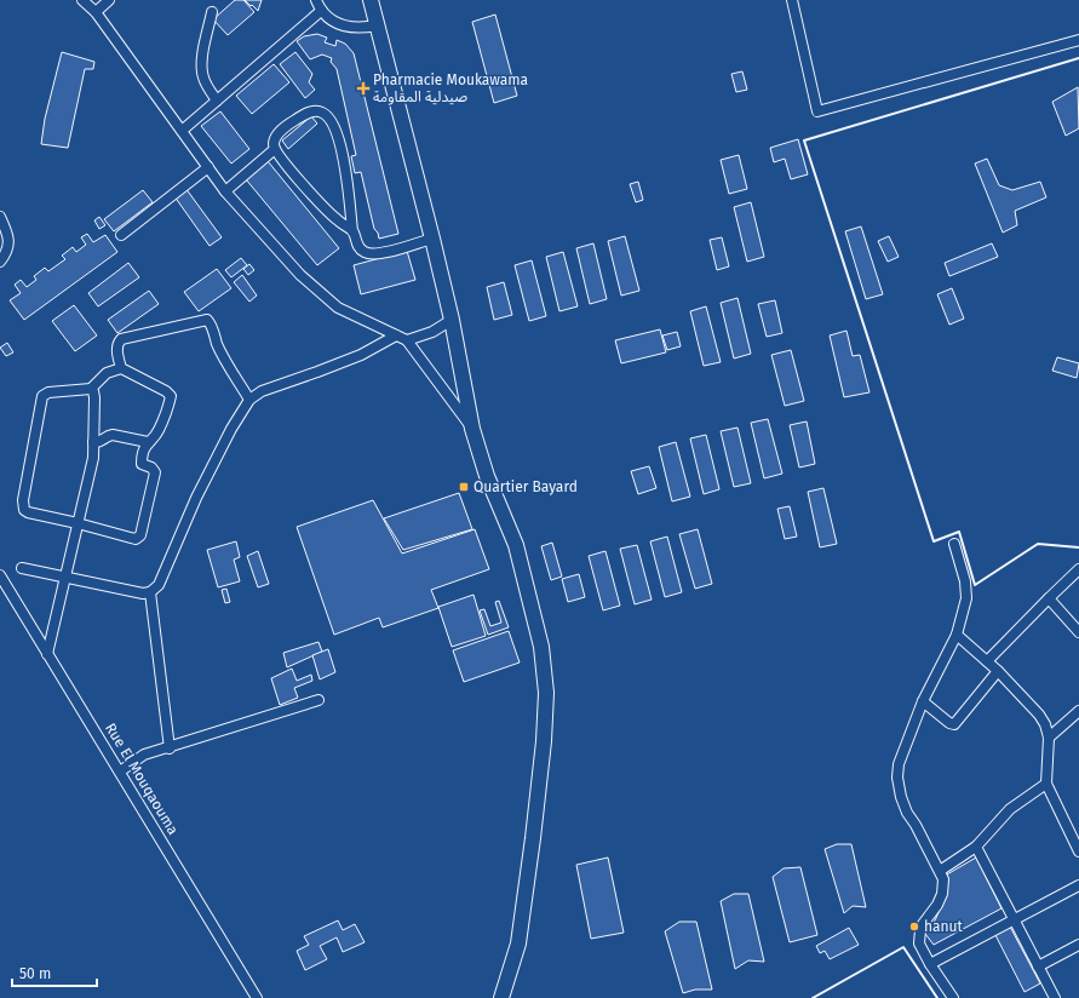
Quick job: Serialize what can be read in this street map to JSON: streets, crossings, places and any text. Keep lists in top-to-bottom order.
{
  "streets": {
    "street": ["Rue El Mouqaouma"]
  },
  "places": {
    "health": ["Pharmacie Moukawama صيدلية المقاومة"],
    "transit": ["Quartier Bayard"],
    "other": ["hanut"]
  },
  "scale_bar": "50 m"
}
